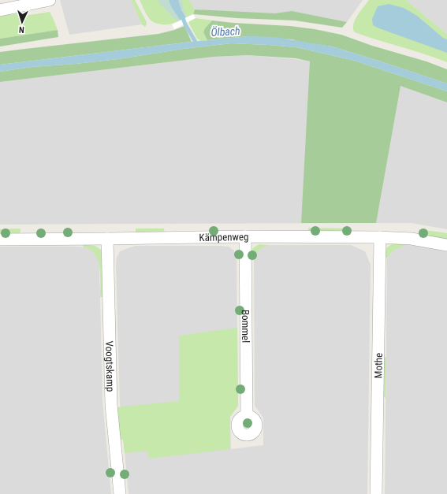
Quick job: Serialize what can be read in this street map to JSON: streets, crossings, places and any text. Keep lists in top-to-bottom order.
{
  "streets": {
    "street": [
      "Kämpenweg",
      "Bommel",
      "Mothe",
      "Voogtskamp"
    ]
  },
  "crossings": [
    ["Kämpenweg", "Bommel"],
    ["Kämpenweg", "Mothe"],
    ["Kämpenweg", "Voogtskamp"]
  ],
  "water": ["Ölbach"],
  "north": "bottom"
}
